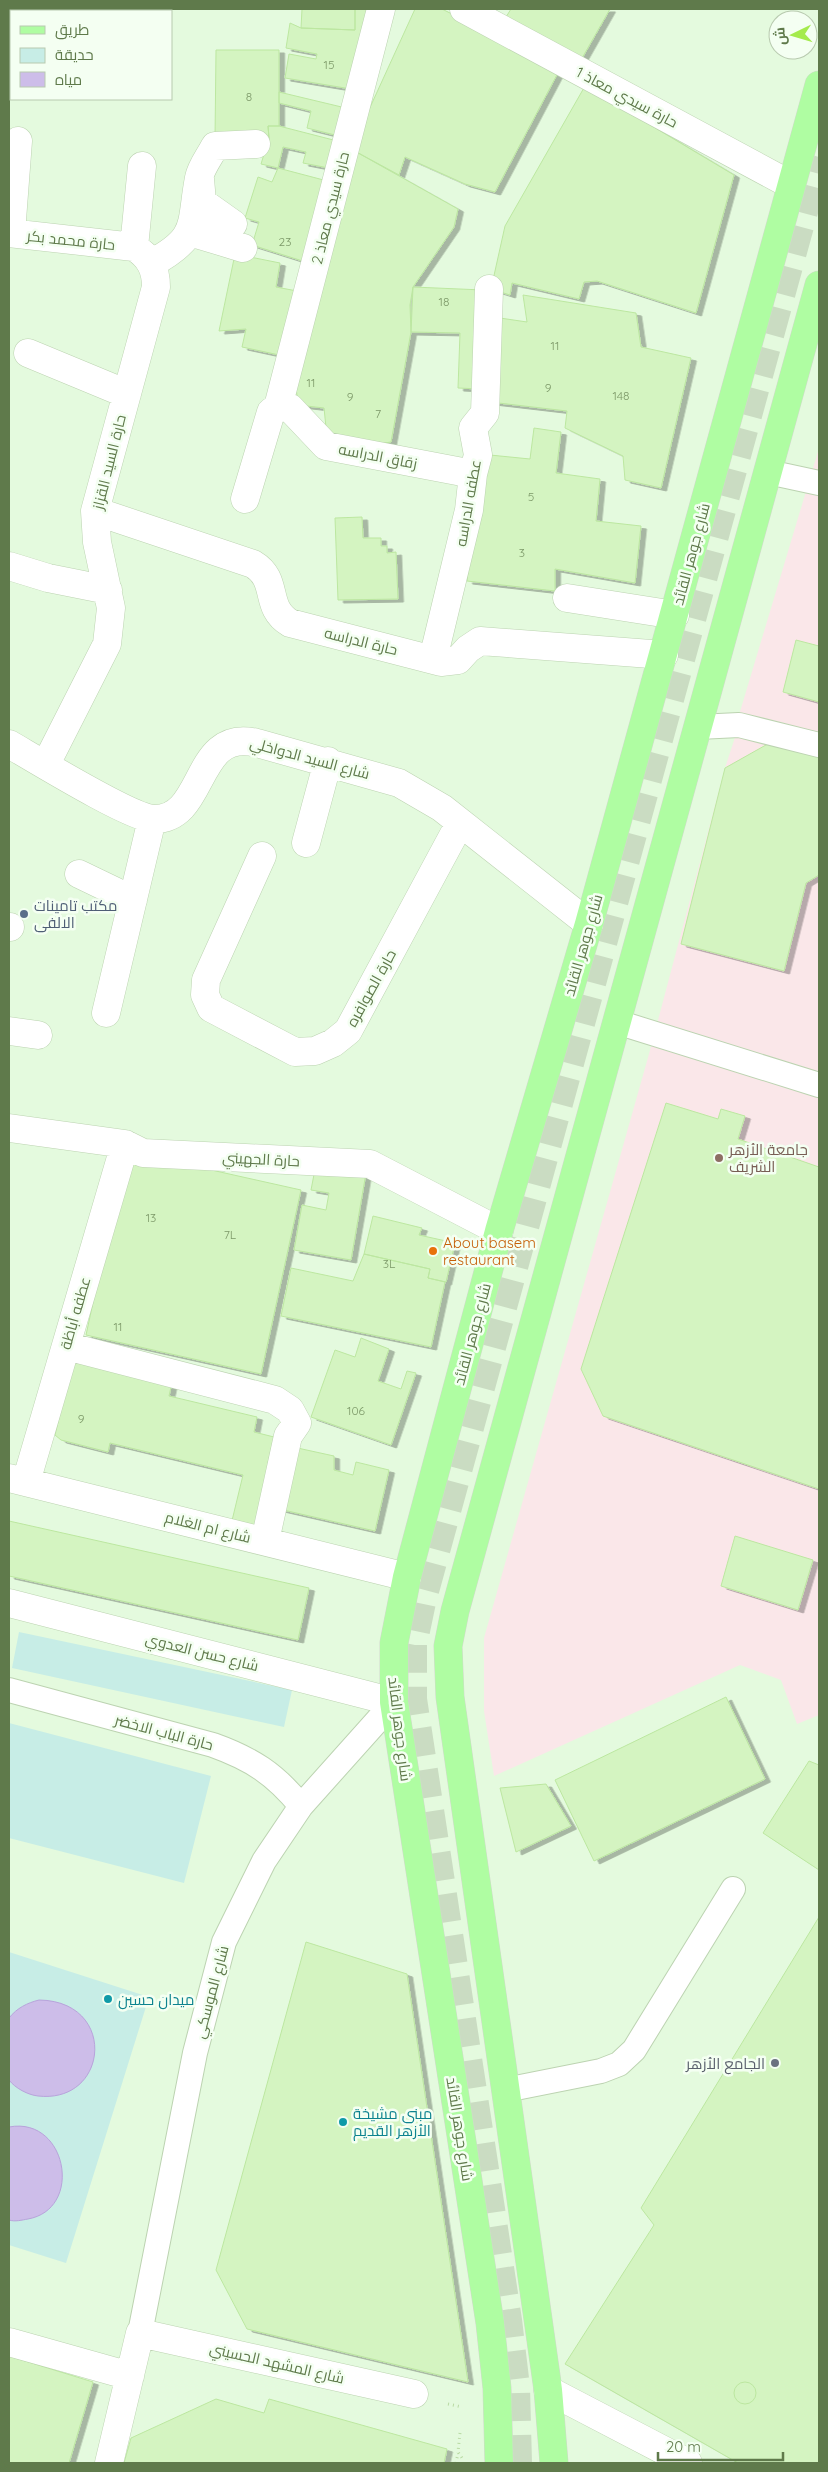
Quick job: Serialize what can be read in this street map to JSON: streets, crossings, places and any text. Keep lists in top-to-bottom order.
{
  "streets": {
    "main road": ["شارع جوهر القائد"],
    "street": [
      "حارة سيدي معاذ 1",
      "حارة سيدي معاذ 2",
      "حارة محمد بكر",
      "زقاق الدراسه",
      "حارة السيد القزاز",
      "عطفه الدراسه",
      "حارة الدراسه",
      "شارع السيد الدواخلي",
      "حارة الصوافره",
      "حارة الجهيني",
      "عطفه أباظة",
      "شارع ام الغلام",
      "شارع حسن العدوي",
      "شارع المشهد الحسيني"
    ],
    "lane": ["حارة الباب الاخضر", "شارع الموسكي"]
  },
  "crossings": [
    ["حارة سيدي معاذ 1", "شارع جوهر القائد"],
    ["حارة سيدي معاذ 2", "زقاق الدراسه"],
    ["حارة محمد بكر", "حارة السيد القزاز"],
    ["زقاق الدراسه", "عطفه الدراسه"],
    ["حارة السيد القزاز", "حارة الدراسه"],
    ["عطفه الدراسه", "حارة الدراسه"],
    ["شارع جوهر القائد", "حارة الدراسه"],
    ["شارع جوهر القائد", "شارع السيد الدواخلي"],
    ["شارع جوهر القائد", "حارة الجهيني"],
    ["شارع جوهر القائد", "شارع ام الغلام"],
    ["شارع جوهر القائد", "شارع حسن العدوي"],
    ["شارع جوهر القائد", "شارع الموسكي"],
    ["شارع السيد الدواخلي", "حارة الصوافره"],
    ["حارة الجهيني", "عطفه أباظة"],
    ["عطفه أباظة", "شارع ام الغلام"],
    ["شارع حسن العدوي", "شارع الموسكي"],
    ["حارة الباب الاخضر", "شارع الموسكي"],
    ["شارع الموسكي", "شارع المشهد الحسيني"]
  ],
  "places": [
    "مكتب تامينات الالفى",
    "جامعة الأزهر الشريف",
    "About basem restaurant",
    "ميدان حسين",
    "الجامع الأزهر",
    "مبنى مشيخة الأزهر القديم"
  ],
  "house_numbers": [
    "15",
    "8",
    "23",
    "18",
    "11",
    "11",
    "9",
    "148",
    "9",
    "7",
    "5",
    "3",
    "13",
    "7L",
    "3L",
    "11",
    "106",
    "9"
  ],
  "legend": ["طريق", "حديقة", "مياه"],
  "scale_bar": "20 m",
  "north": "left"
}
